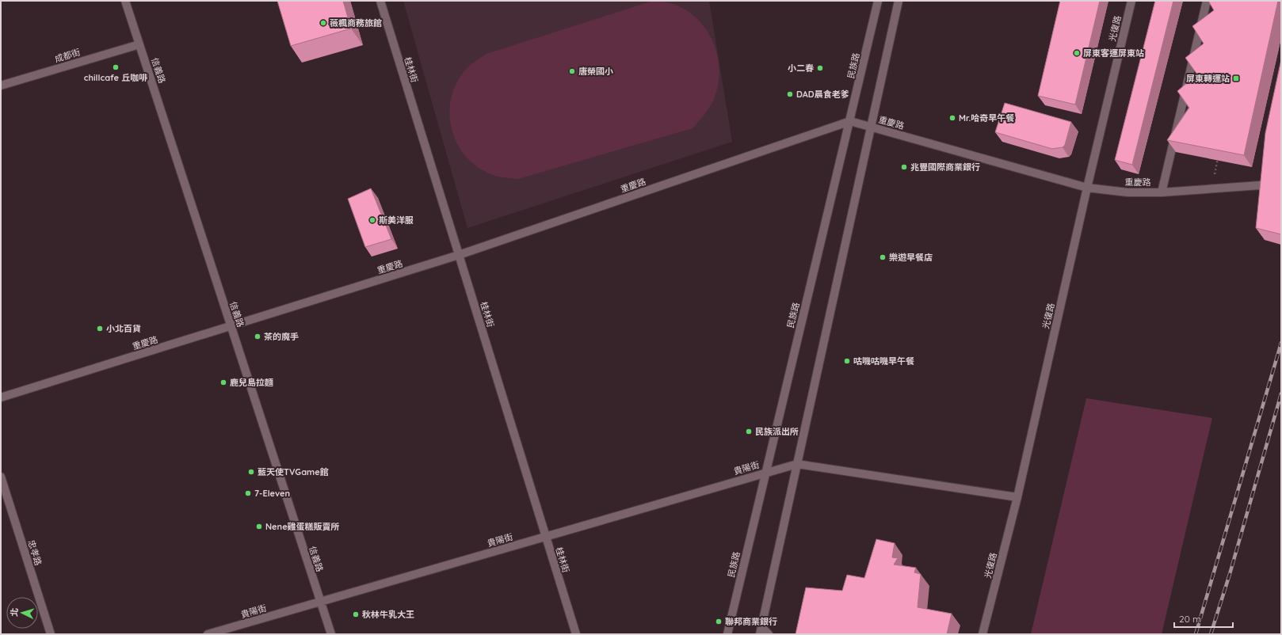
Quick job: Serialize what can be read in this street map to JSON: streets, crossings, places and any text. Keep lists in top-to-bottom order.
{
  "streets": {
    "street": [
      "光復路",
      "成都街",
      "民族路",
      "桂林街",
      "信義路",
      "重慶路",
      "貴陽街",
      "忠孝路"
    ]
  },
  "crossings": [
    ["光復路", "重慶路"],
    ["成都街", "信義路"],
    ["民族路", "重慶路"],
    ["民族路", "貴陽街"],
    ["桂林街", "重慶路"],
    ["桂林街", "貴陽街"],
    ["信義路", "重慶路"],
    ["信義路", "貴陽街"]
  ],
  "places": {
    "other": [
      "薇楓商務旅館",
      "屏東客運屏東站",
      "chillcafe 丘咖啡",
      "小二春",
      "唐榮國小",
      "DAD晨食老爹",
      "Mr.哈奇早午餐",
      "兆豐國際商業銀行",
      "斯美洋服",
      "樂遊早餐店",
      "小北百貨",
      "茶的魔手",
      "咕嘰咕嘰早午餐",
      "鹿兒島拉麵",
      "民族派出所",
      "藍天使TVGame館",
      "7-Eleven",
      "Nene雞蛋糕販賣所",
      "秋林牛乳大王",
      "聯邦商業銀行"
    ],
    "transit": ["屏東轉運站"]
  },
  "scale_bar": "20 m",
  "north": "left"
}
